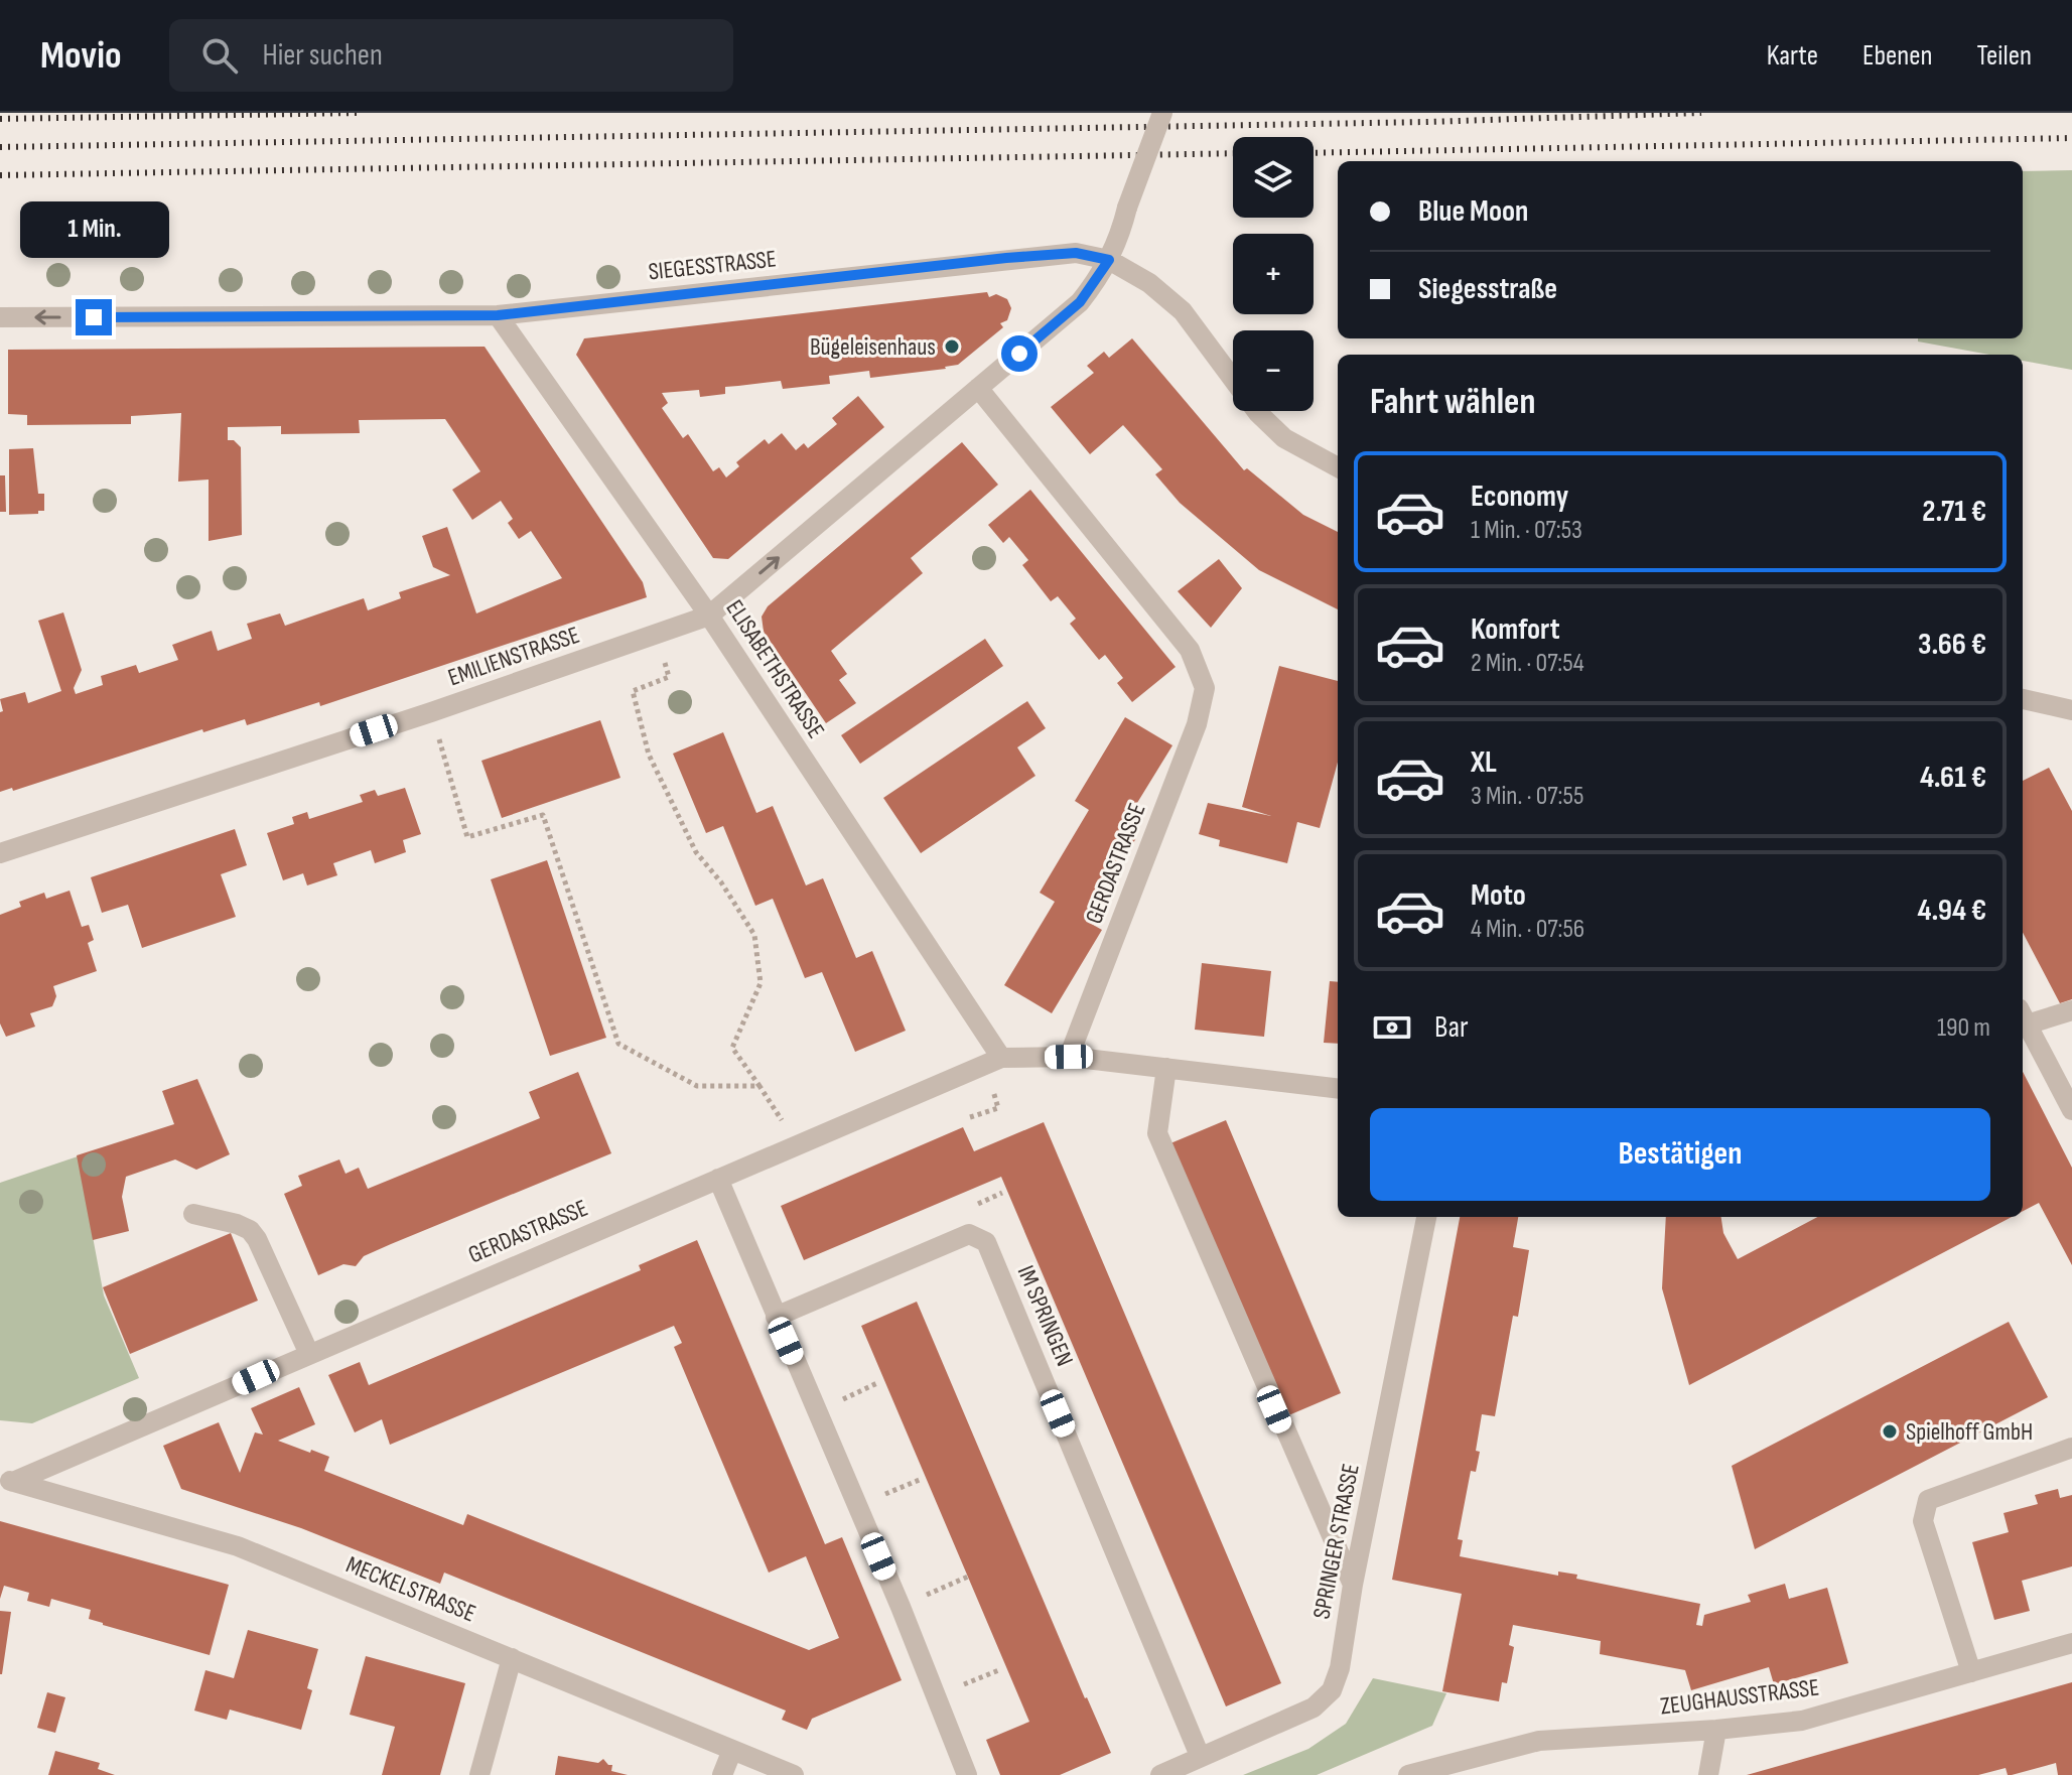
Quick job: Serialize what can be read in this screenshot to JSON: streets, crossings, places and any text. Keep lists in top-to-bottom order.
{
  "streets": {
    "street": [
      "SIEGESSTRASSE",
      "EMILIENSTRASSE",
      "ELISABETHSTRASSE",
      "GERDASTRASSE",
      "IM SPRINGEN",
      "SPRINGER STRASSE",
      "MECKELSTRASSE",
      "ZEUGHAUSSTRASSE"
    ]
  },
  "crossings": [
    ["SIEGESSTRASSE", "EMILIENSTRASSE"],
    ["SIEGESSTRASSE", "ELISABETHSTRASSE"],
    ["EMILIENSTRASSE", "ELISABETHSTRASSE"],
    ["EMILIENSTRASSE", "GERDASTRASSE"],
    ["ELISABETHSTRASSE", "GERDASTRASSE"],
    ["GERDASTRASSE", "MECKELSTRASSE"],
    ["IM SPRINGEN", "SPRINGER STRASSE"]
  ],
  "places": ["Bügeleisenhaus", "Spielhoff GmbH"],
  "page": {
    "header": "Movio",
    "search": "Hier suchen",
    "nav": ["Karte", "Ebenen", "Teilen"],
    "map_buttons": ["+", "−"],
    "banner": ["Blue Moon", "Siegesstraße"],
    "bubble": "1 Min.",
    "heading": "Fahrt wählen",
    "list": [
      {
        "name": "Economy",
        "note": "1 Min. · 07:53",
        "value": "2.71 €"
      },
      {
        "name": "Komfort",
        "note": "2 Min. · 07:54",
        "value": "3.66 €"
      },
      {
        "name": "XL",
        "note": "3 Min. · 07:55",
        "value": "4.61 €"
      },
      {
        "name": "Moto",
        "note": "4 Min. · 07:56",
        "value": "4.94 €"
      }
    ],
    "pay": ["Bar", "190 m"],
    "buttons": "Bestätigen"
  }
}
